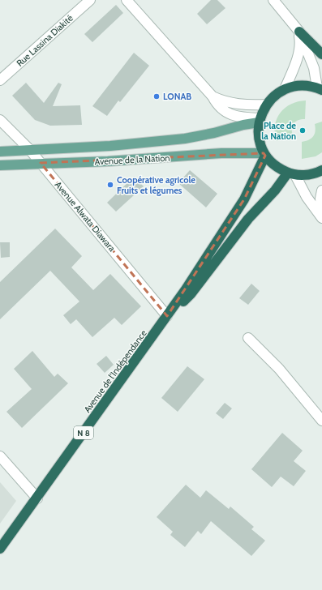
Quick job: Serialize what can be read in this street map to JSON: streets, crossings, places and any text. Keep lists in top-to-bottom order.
{
  "streets": {
    "highway": ["Avenue de l'Indépendance", "N 8"],
    "main road": ["Avenue de la Nation"],
    "street": ["Rue Lassina Diakité", "Avenue Alwata Diawara"]
  },
  "crossings": [
    ["Avenue de la Nation", "Avenue Alwata Diawara"],
    ["Avenue de la Nation", "Avenue de l'Indépendance"],
    ["Avenue Alwata Diawara", "Avenue de l'Indépendance"]
  ],
  "places": ["LONAB", "Place de la Nation", "Coopérative agricole Fruits et légumes"]
}
